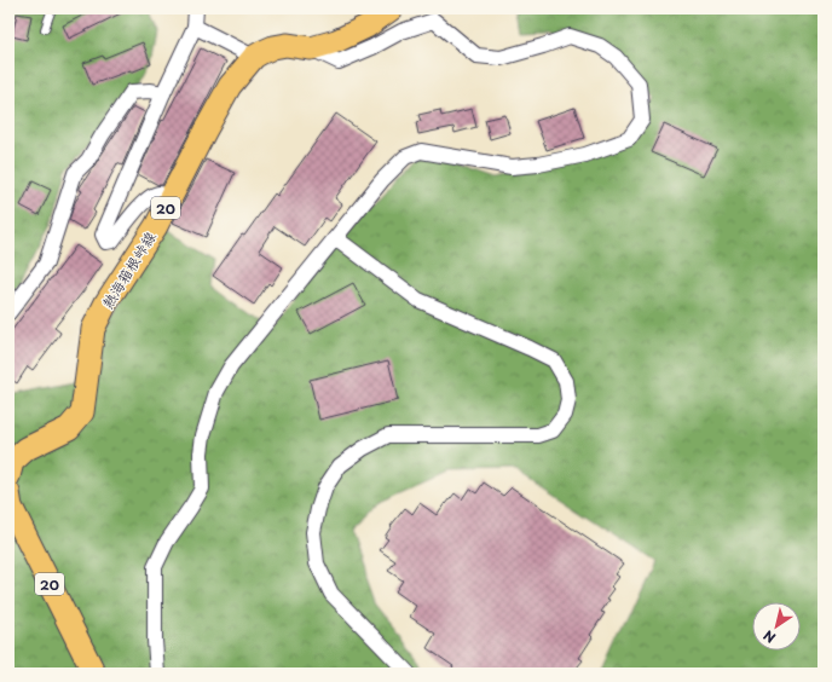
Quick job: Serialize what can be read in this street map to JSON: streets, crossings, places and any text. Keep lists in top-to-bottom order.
{
  "streets": {
    "main road": ["20", "熱海箱根峠線"]
  },
  "north": "bottom left"
}
